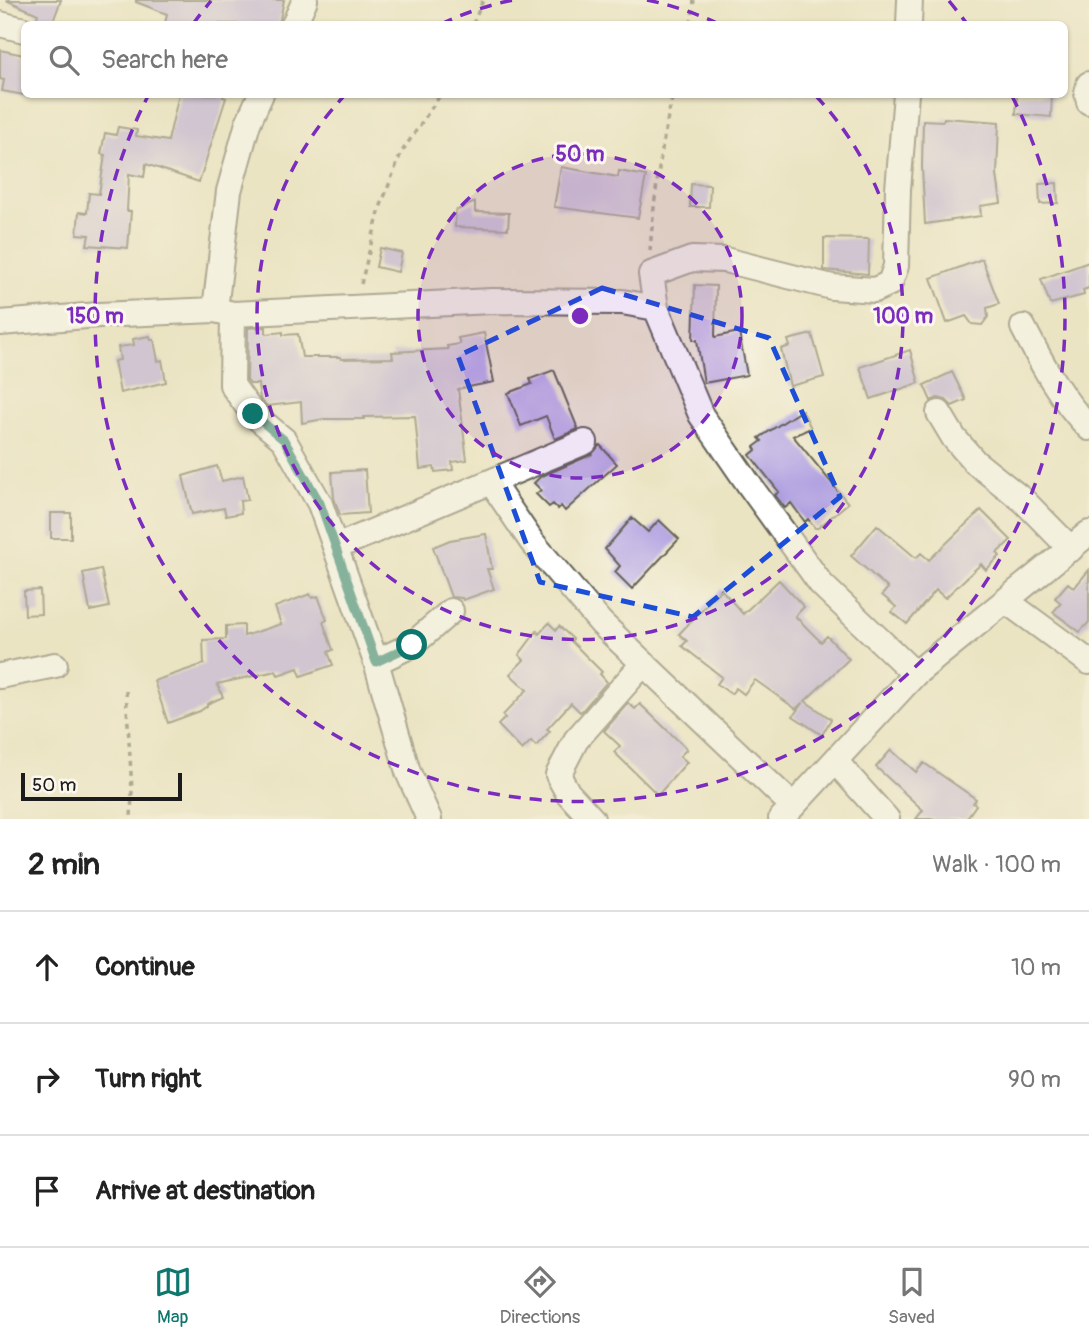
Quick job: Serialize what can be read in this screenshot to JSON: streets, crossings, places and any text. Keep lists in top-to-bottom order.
{
  "scale_bar": "50 m",
  "page": {
    "search": "Search here",
    "scale": "50 m",
    "heading": ["2 min", "Walk · 100 m"],
    "list": [
      ["Continue", "10 m"],
      ["Turn right", "90 m"],
      "Arrive at destination"
    ],
    "nav": ["Map", "Directions", "Saved"]
  },
  "rings": ["50 m", "100 m", "150 m"]
}
